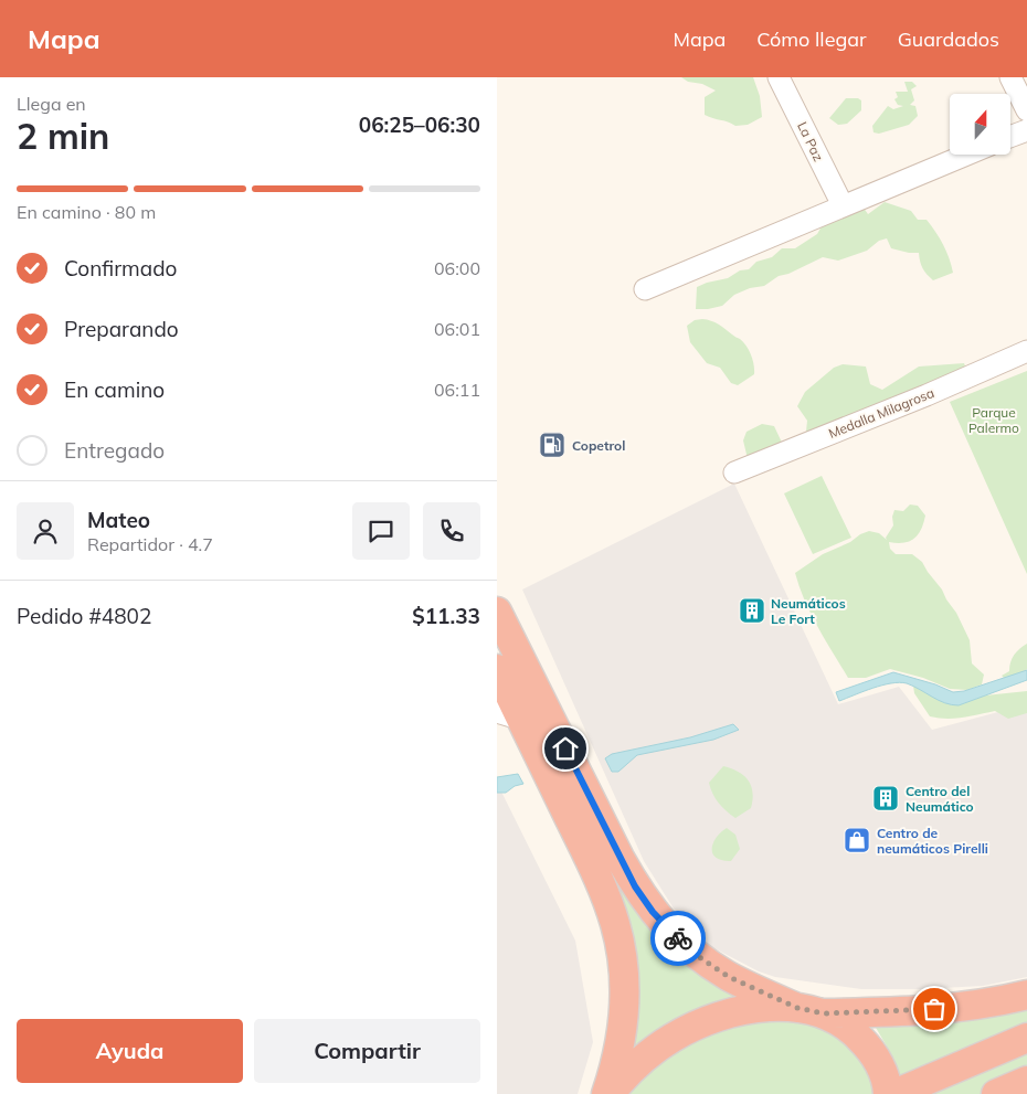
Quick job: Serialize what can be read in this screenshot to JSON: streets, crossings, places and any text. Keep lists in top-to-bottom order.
{
  "streets": {
    "street": ["La Paz", "Medalla Milagrosa"]
  },
  "parks": ["Parque Palermo"],
  "places": {
    "fuel station": ["Copetrol"],
    "building": ["Neumáticos Le Fort", "Centro del Neumático"],
    "shop": ["Centro de neumáticos Pirelli"]
  },
  "north": "top",
  "page": {
    "header": "Mapa",
    "nav": ["Mapa", "Cómo llegar", "Guardados"],
    "heading": ["2 min", "Llega en", "06:25–06:30"],
    "panel": [
      "Mateo",
      "Repartidor · 4.7",
      "Pedido #4802",
      "$11.33"
    ],
    "bar": "En camino · 80 m",
    "list": [
      ["Confirmado", "06:00"],
      ["Preparando", "06:01"],
      ["En camino", "06:11"],
      "Entregado"
    ],
    "buttons": ["Ayuda", "Compartir"]
  }
}
